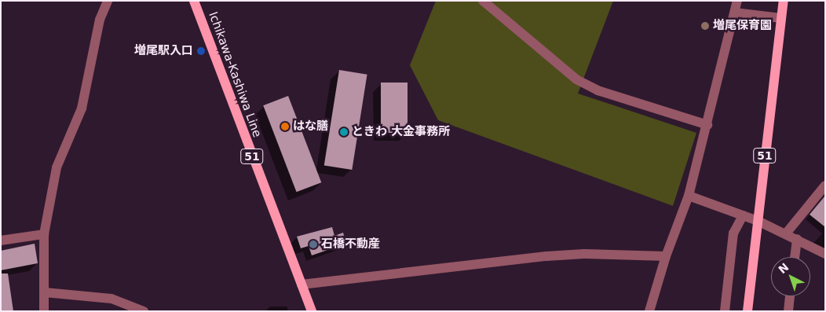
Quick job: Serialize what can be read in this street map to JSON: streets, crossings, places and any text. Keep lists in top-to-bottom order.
{
  "streets": {
    "main road": ["Ichikawa-Kashiwa Line", "51"]
  },
  "places": [
    "増尾保育園",
    "増尾駅入口",
    "はな膳",
    "ときわ 大金事務所",
    "石橋不動産"
  ],
  "north": "top left"
}
